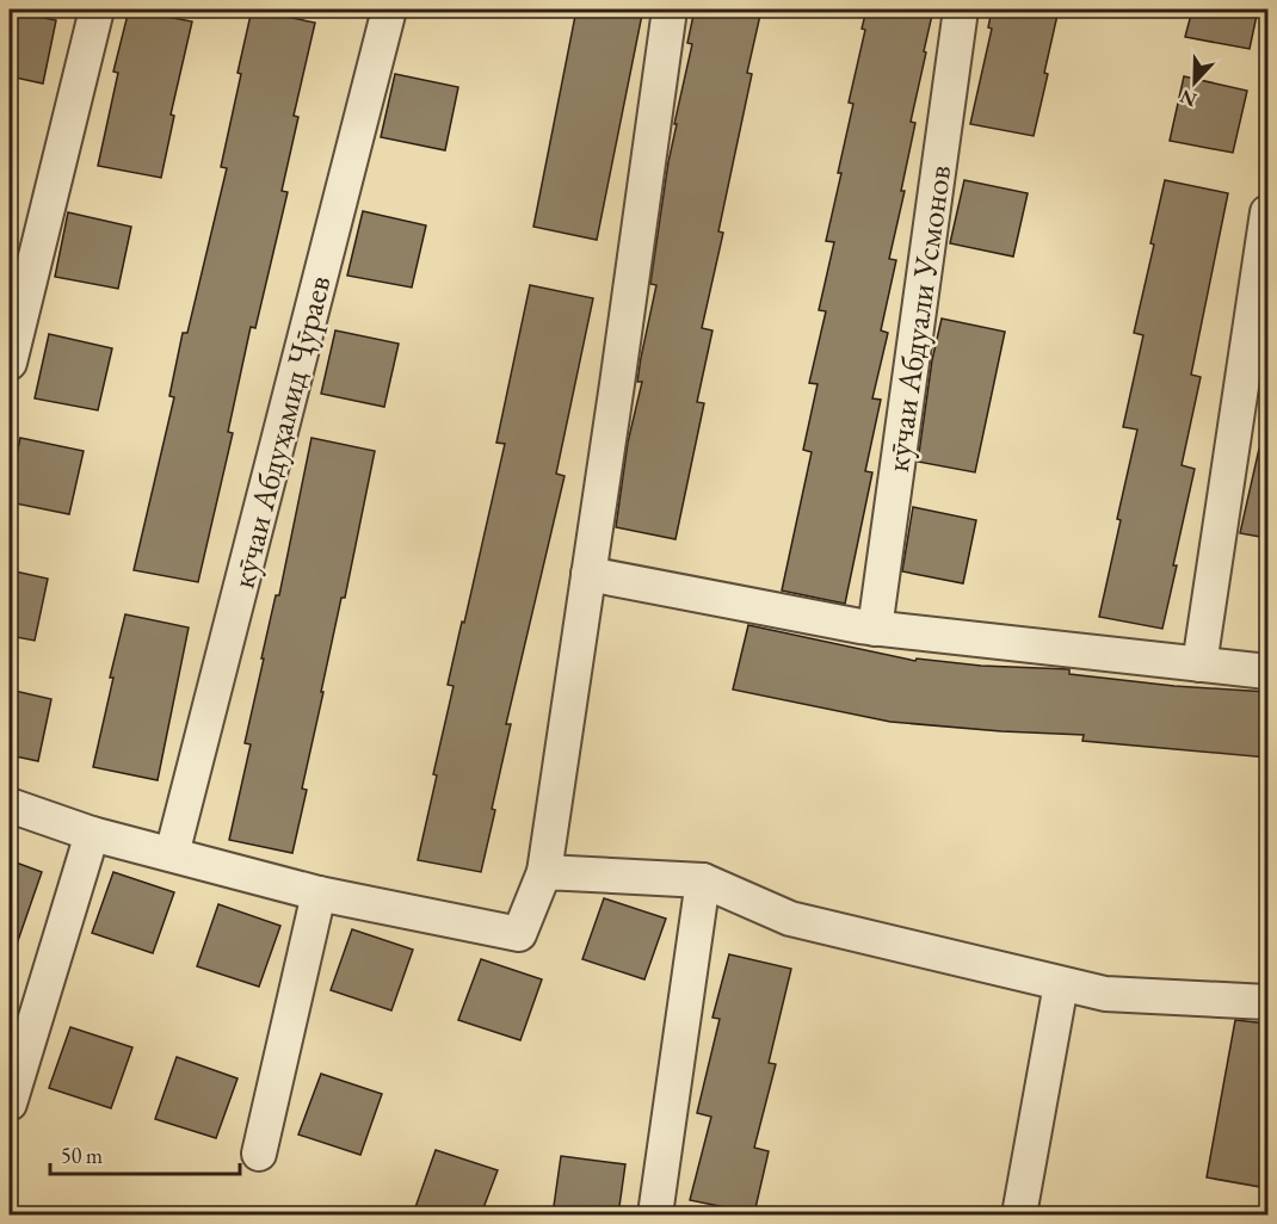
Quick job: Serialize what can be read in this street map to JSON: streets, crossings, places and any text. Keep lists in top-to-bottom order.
{
  "streets": {
    "street": ["кӯчаи Абдуали Усмонов", "кӯчаи Абдуҳамид Ҷӯраев"]
  },
  "scale_bar": "50 m",
  "north": "bottom"
}
